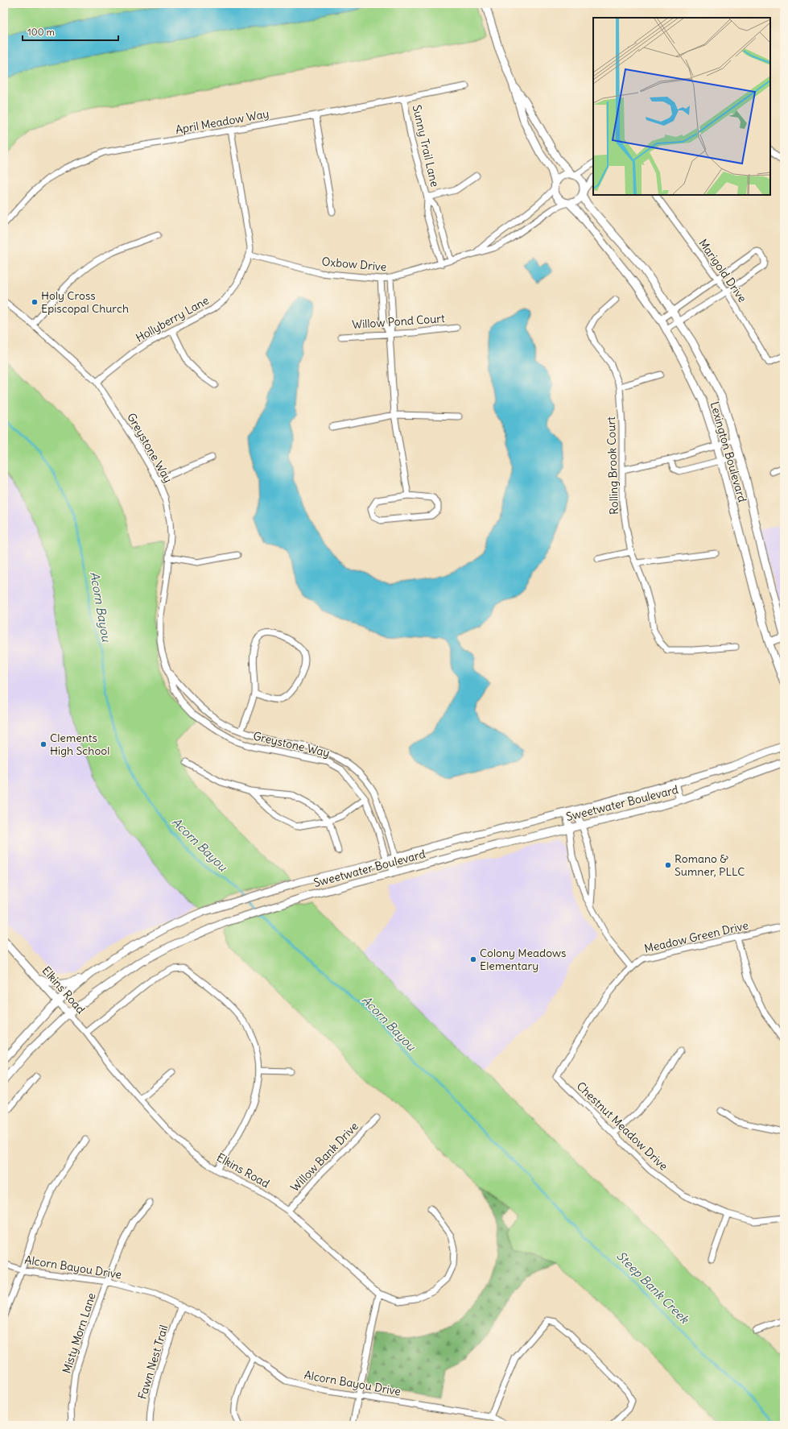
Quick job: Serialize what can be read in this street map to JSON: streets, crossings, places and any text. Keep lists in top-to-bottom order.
{
  "streets": {
    "main road": ["Lexington Boulevard", "Sweetwater Boulevard", "Elkins Road"],
    "street": [
      "April Meadow Way",
      "Sunny Trail Lane",
      "Oxbow Drive",
      "Marigold Drive",
      "Hollyberry Lane",
      "Willow Pond Court",
      "Greystone Way",
      "Rolling Brook Court",
      "Meadow Green Drive",
      "Chestnut Meadow Drive",
      "Willow Bank Drive",
      "Alcorn Bayou Drive",
      "Misty Morn Lane",
      "Fawn Nest Trail"
    ]
  },
  "crossings": [
    ["April Meadow Way", "Sunny Trail Lane"],
    ["April Meadow Way", "Hollyberry Lane"],
    ["Sunny Trail Lane", "Oxbow Drive"],
    ["Oxbow Drive", "Hollyberry Lane"],
    ["Oxbow Drive", "Lexington Boulevard"],
    ["Hollyberry Lane", "Greystone Way"],
    ["Greystone Way", "Sweetwater Boulevard"],
    ["Sweetwater Boulevard", "Elkins Road"],
    ["Meadow Green Drive", "Chestnut Meadow Drive"],
    ["Elkins Road", "Willow Bank Drive"],
    ["Alcorn Bayou Drive", "Misty Morn Lane"],
    ["Alcorn Bayou Drive", "Fawn Nest Trail"]
  ],
  "water": ["Acorn Bayou", "Steep Bank Creek"],
  "places": [
    "Holy Cross Episcopal Church",
    "Clements High School",
    "Romano & Sumner, PLLC",
    "Colony Meadows Elementary"
  ],
  "scale_bar": "100 m"
}
